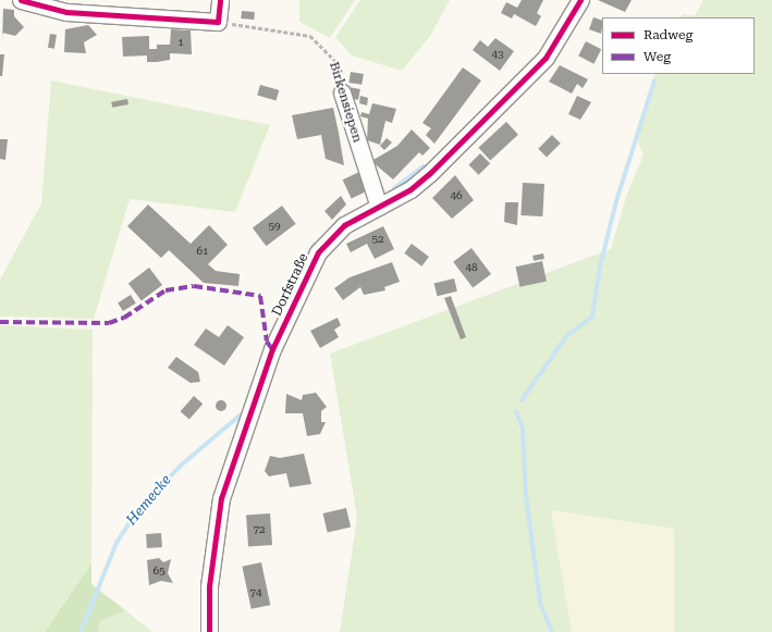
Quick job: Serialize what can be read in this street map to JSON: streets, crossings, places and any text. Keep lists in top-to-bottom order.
{
  "streets": {
    "street": ["Birkensiepen", "Dorfstraße"]
  },
  "crossings": [
    ["Birkensiepen", "Dorfstraße"]
  ],
  "water": ["Hemecke"],
  "house_numbers": [
    "1",
    "43",
    "46",
    "59",
    "52",
    "61",
    "48",
    "72",
    "65",
    "74"
  ],
  "legend": ["Radweg", "Weg"]
}
